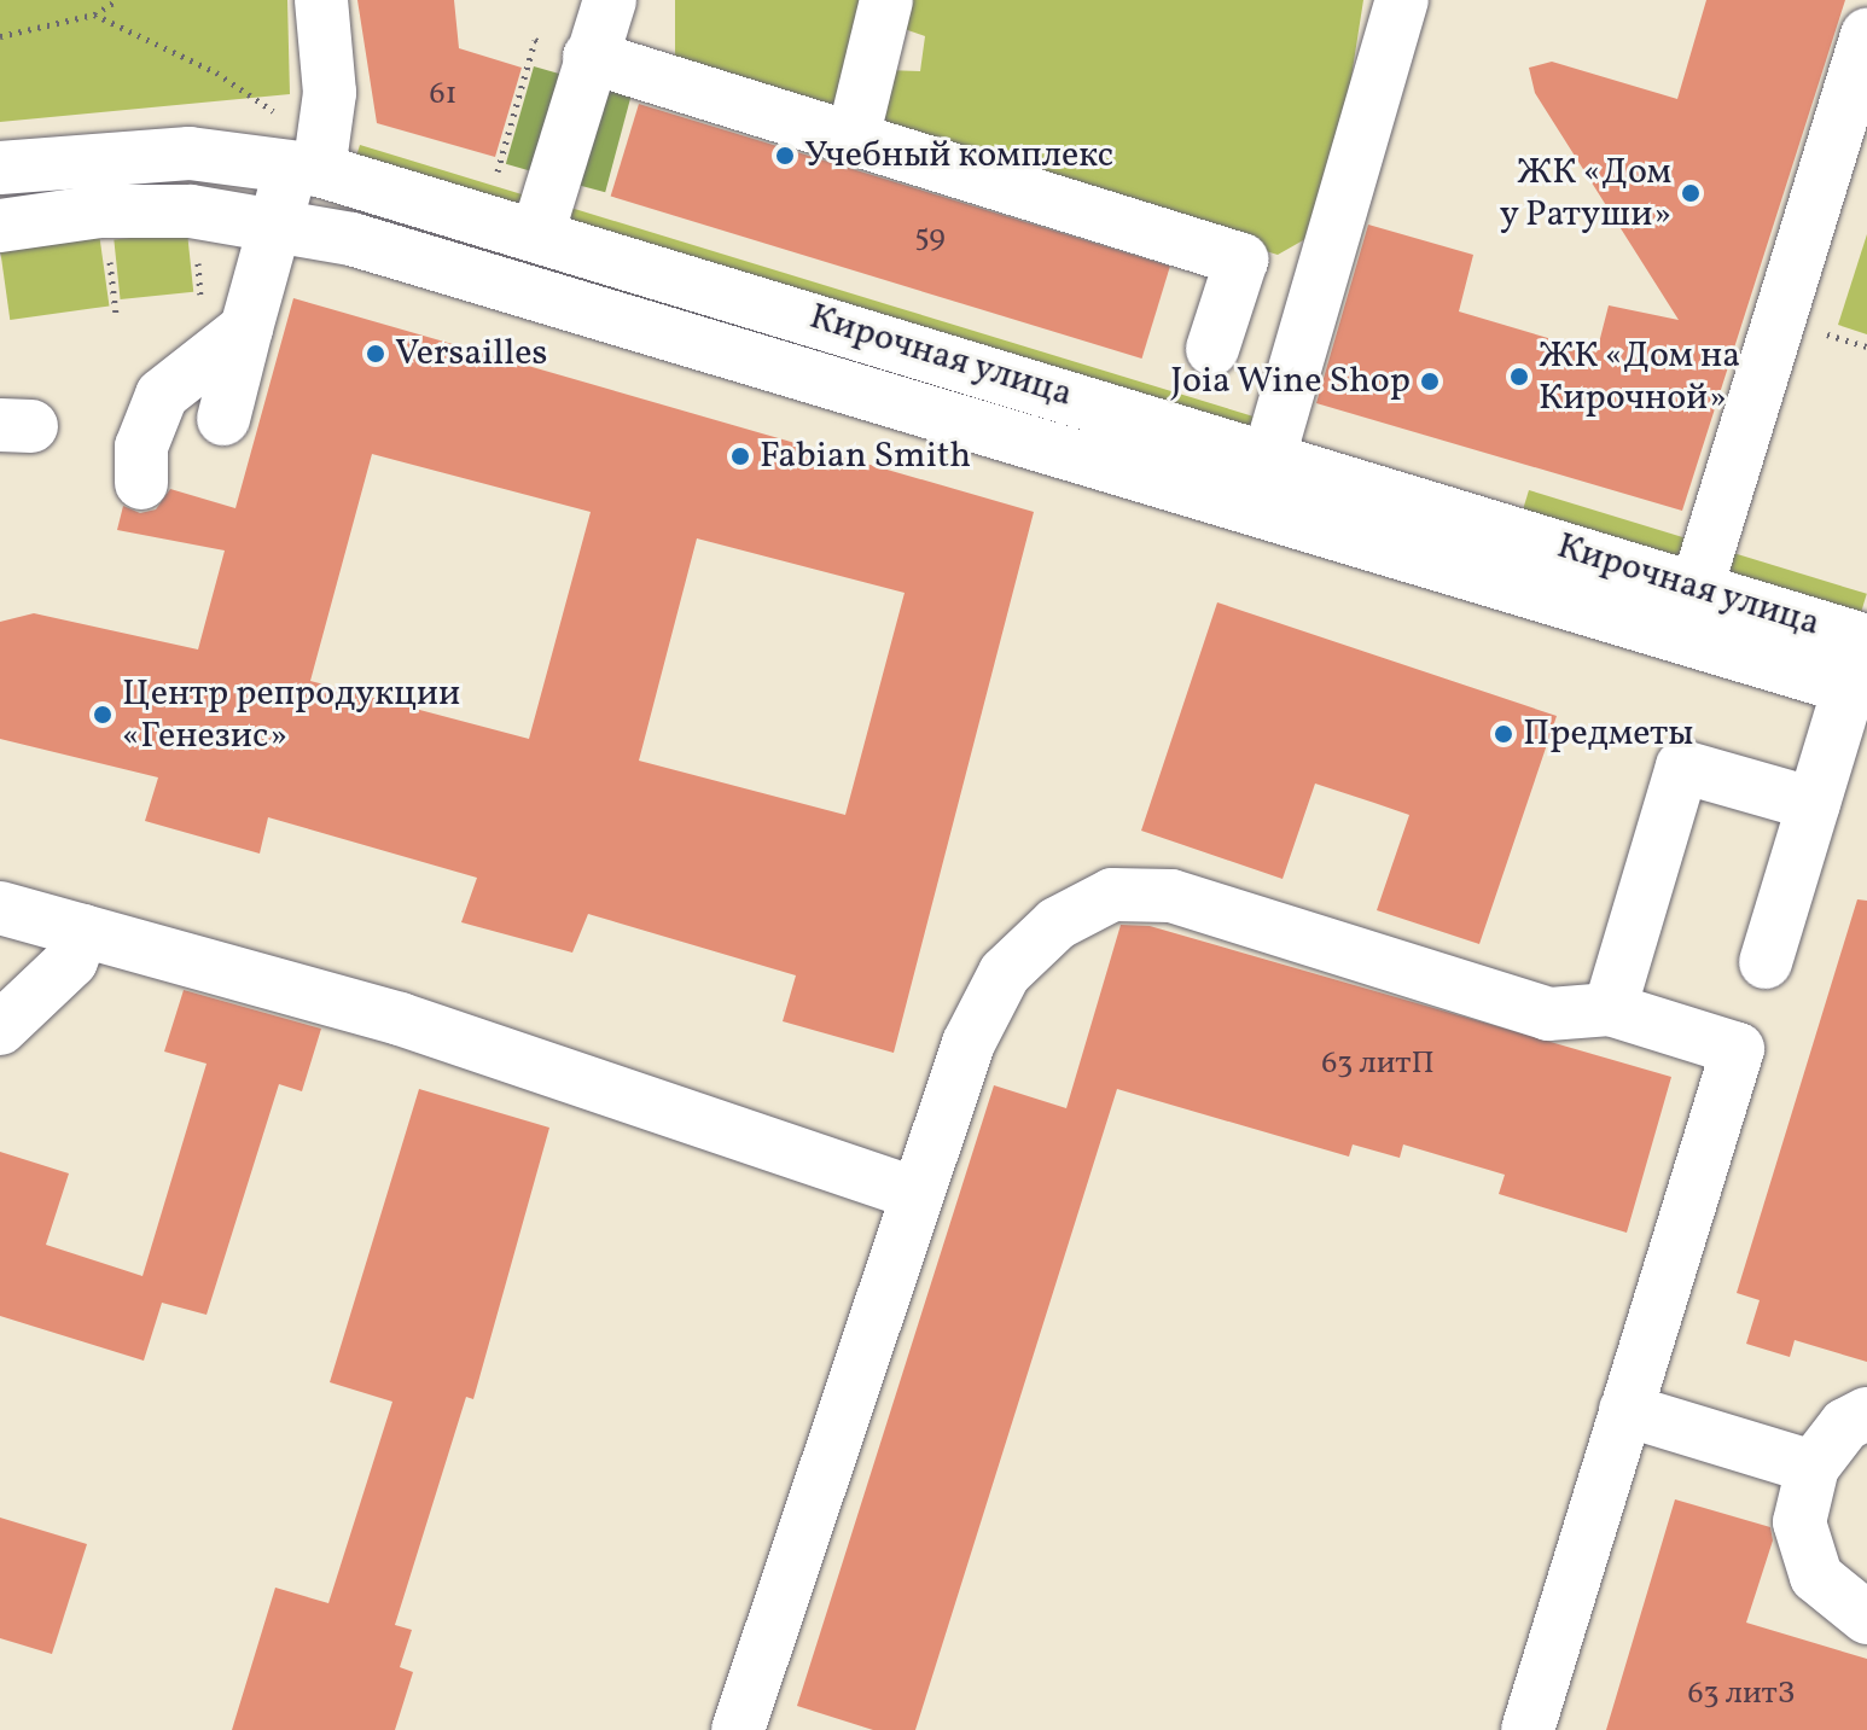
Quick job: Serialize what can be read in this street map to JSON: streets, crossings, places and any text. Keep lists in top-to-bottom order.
{
  "streets": {
    "street": ["Кирочная улица"]
  },
  "places": [
    "Учебный комплекс",
    "ЖК «Дом у Ратуши»",
    "Versailles",
    "ЖК «Дом на Кирочной»",
    "Joia Wine Shop",
    "Fabian Smith",
    "Центр репродукции «Генезис»",
    "Предметы"
  ],
  "house_numbers": [
    "61",
    "59",
    "63 литП",
    "63 литЗ"
  ]
}
